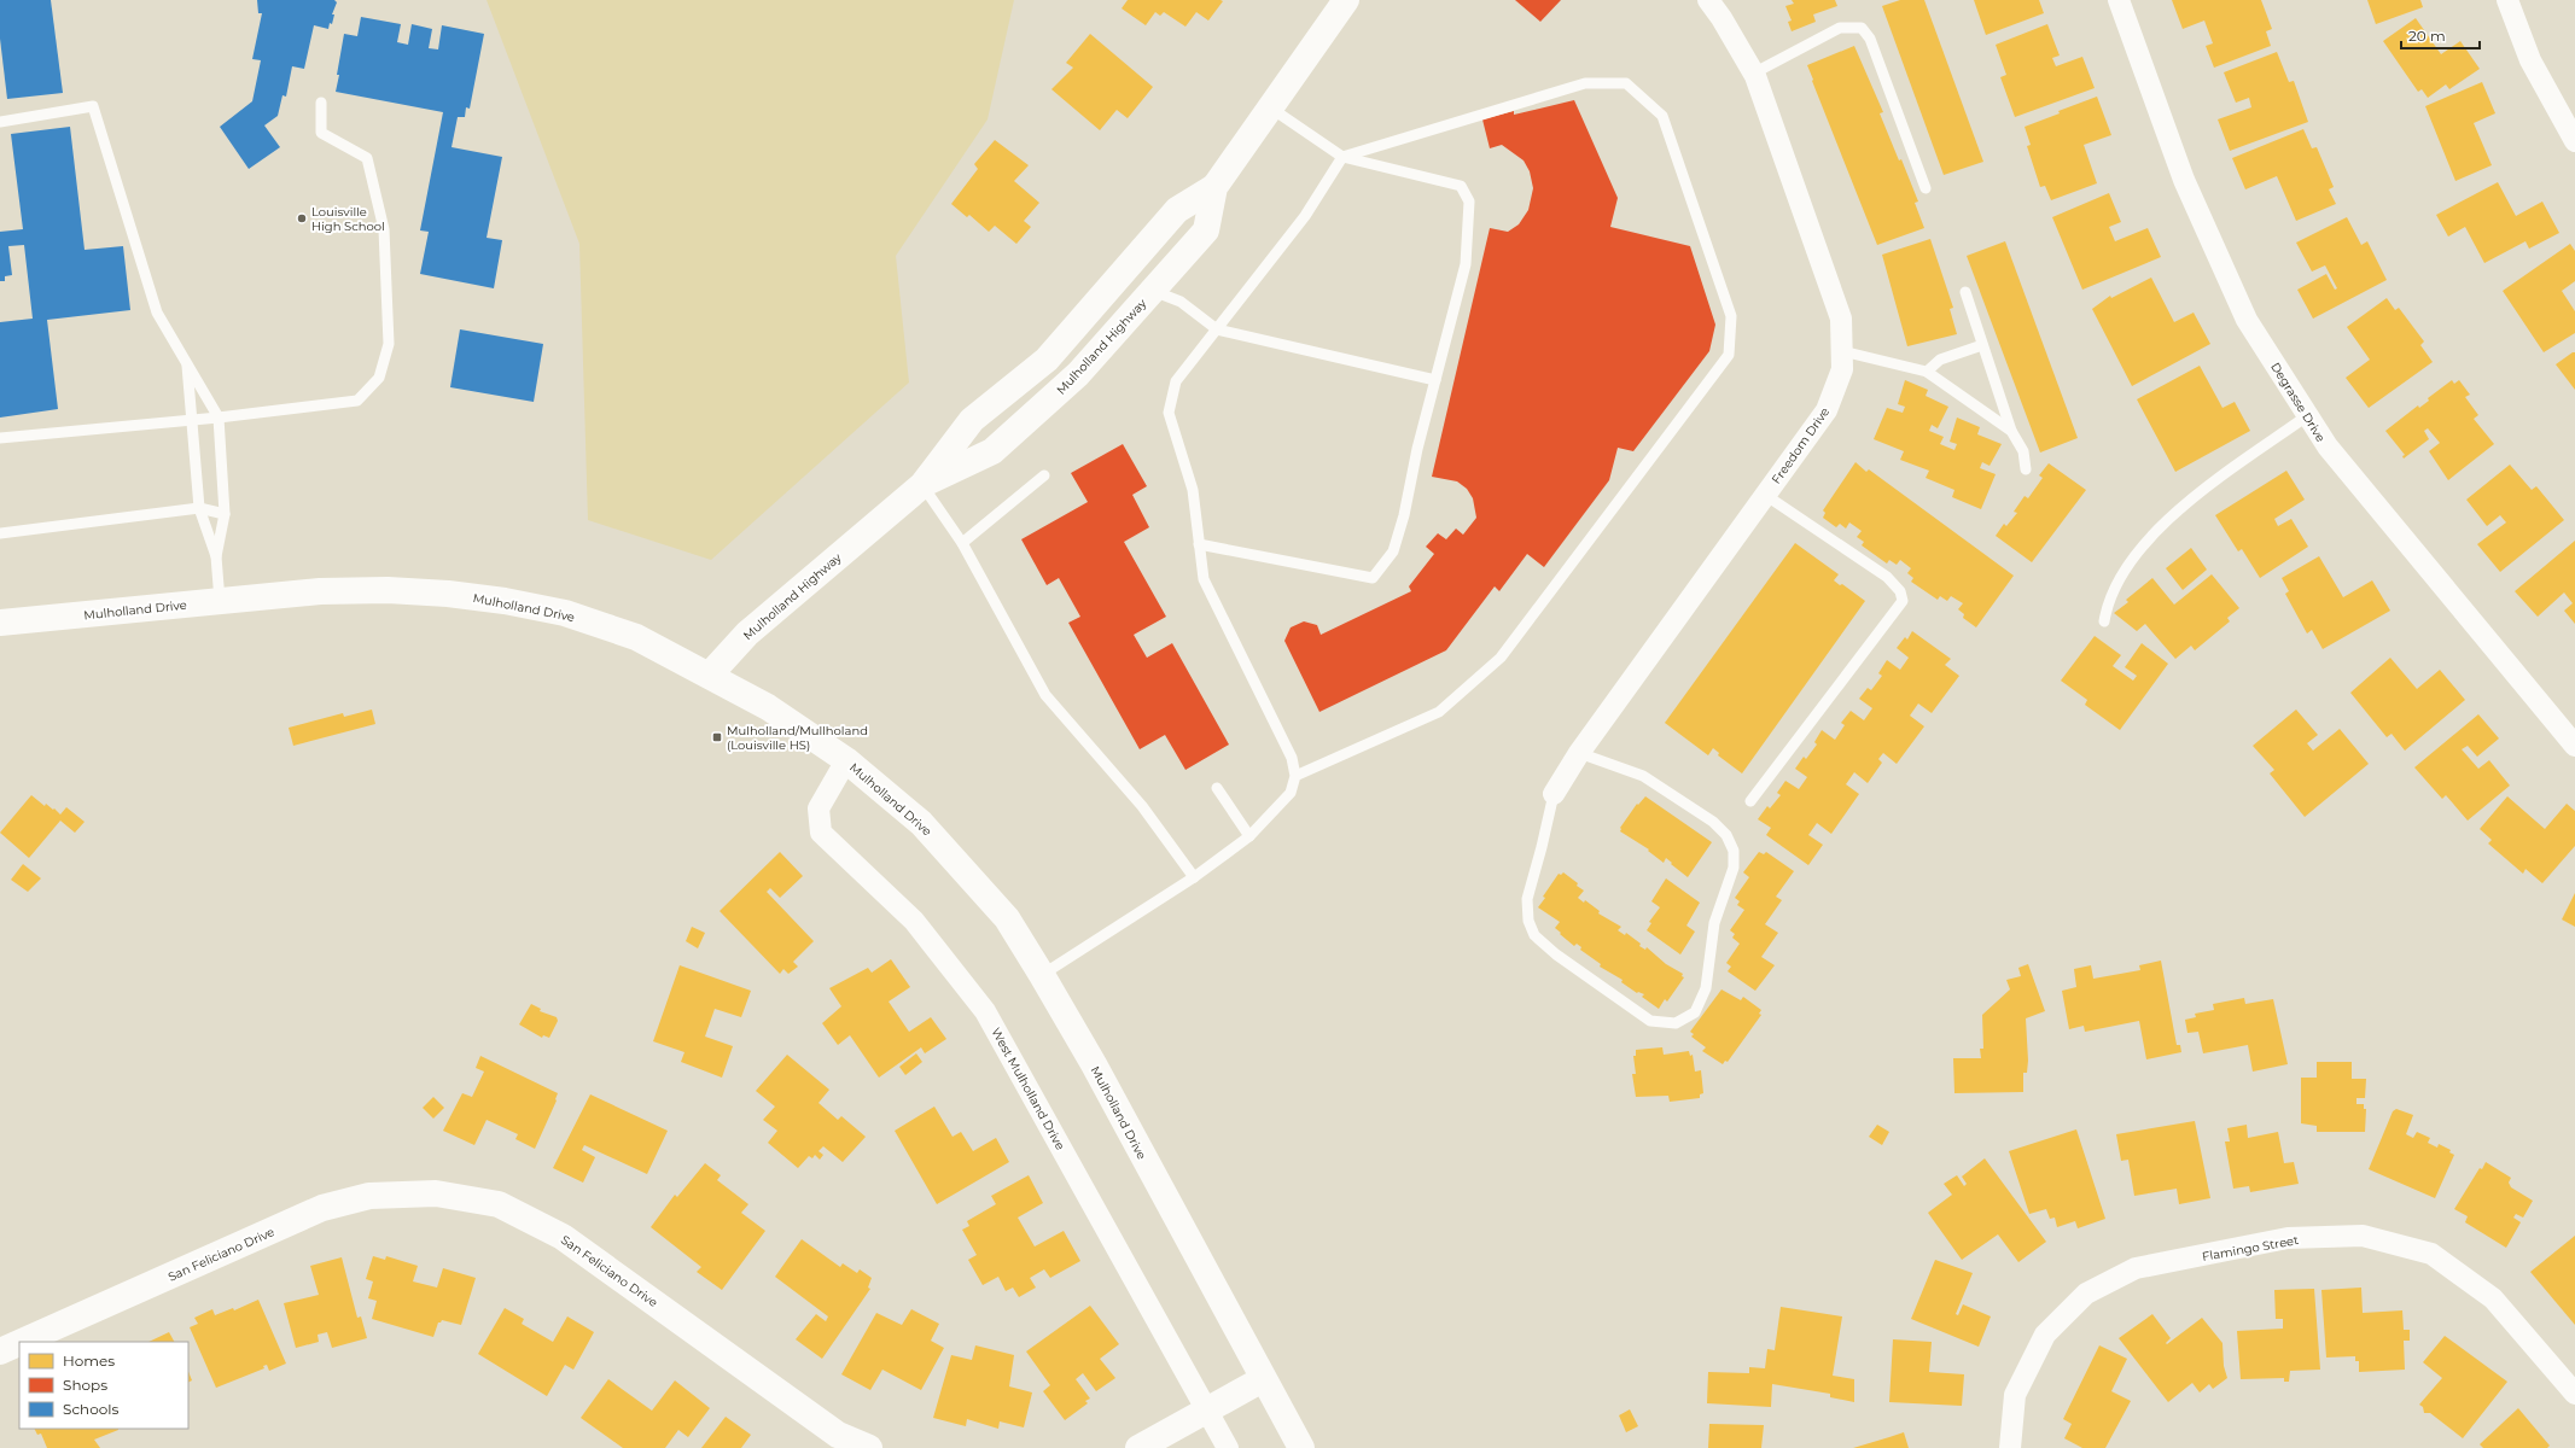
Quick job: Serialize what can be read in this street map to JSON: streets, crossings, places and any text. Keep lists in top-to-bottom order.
{
  "streets": {
    "main road": ["Mulholland Highway", "Mulholland Drive", "San Feliciano Drive"],
    "street": [
      "Degrasse Drive",
      "Freedom Drive",
      "West Mulholland Drive",
      "Flamingo Street"
    ]
  },
  "crossings": [
    ["Mulholland Highway", "Mulholland Drive"],
    ["Mulholland Drive", "West Mulholland Drive"]
  ],
  "places": {
    "other": ["Louisville High School"],
    "transit": ["Mulholland/Mullholand (Louisville HS)"]
  },
  "legend": ["Homes", "Shops", "Schools"],
  "scale_bar": "20 m"
}
